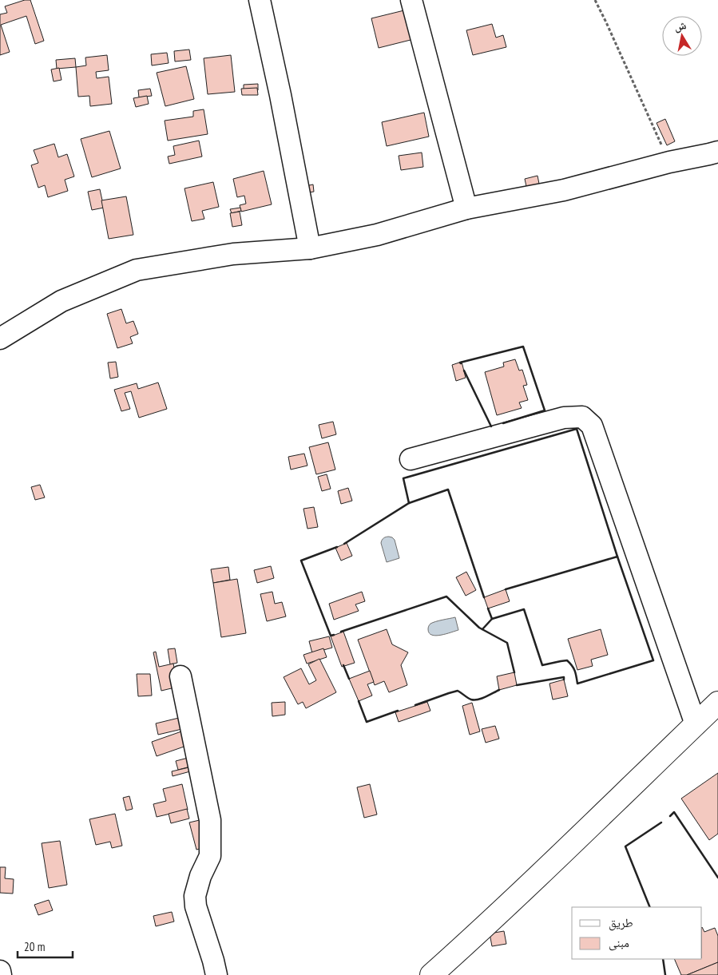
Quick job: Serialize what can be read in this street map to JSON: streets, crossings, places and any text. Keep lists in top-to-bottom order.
{
  "legend": ["طريق", "مبنى"],
  "scale_bar": "20 m",
  "north": "top"
}
